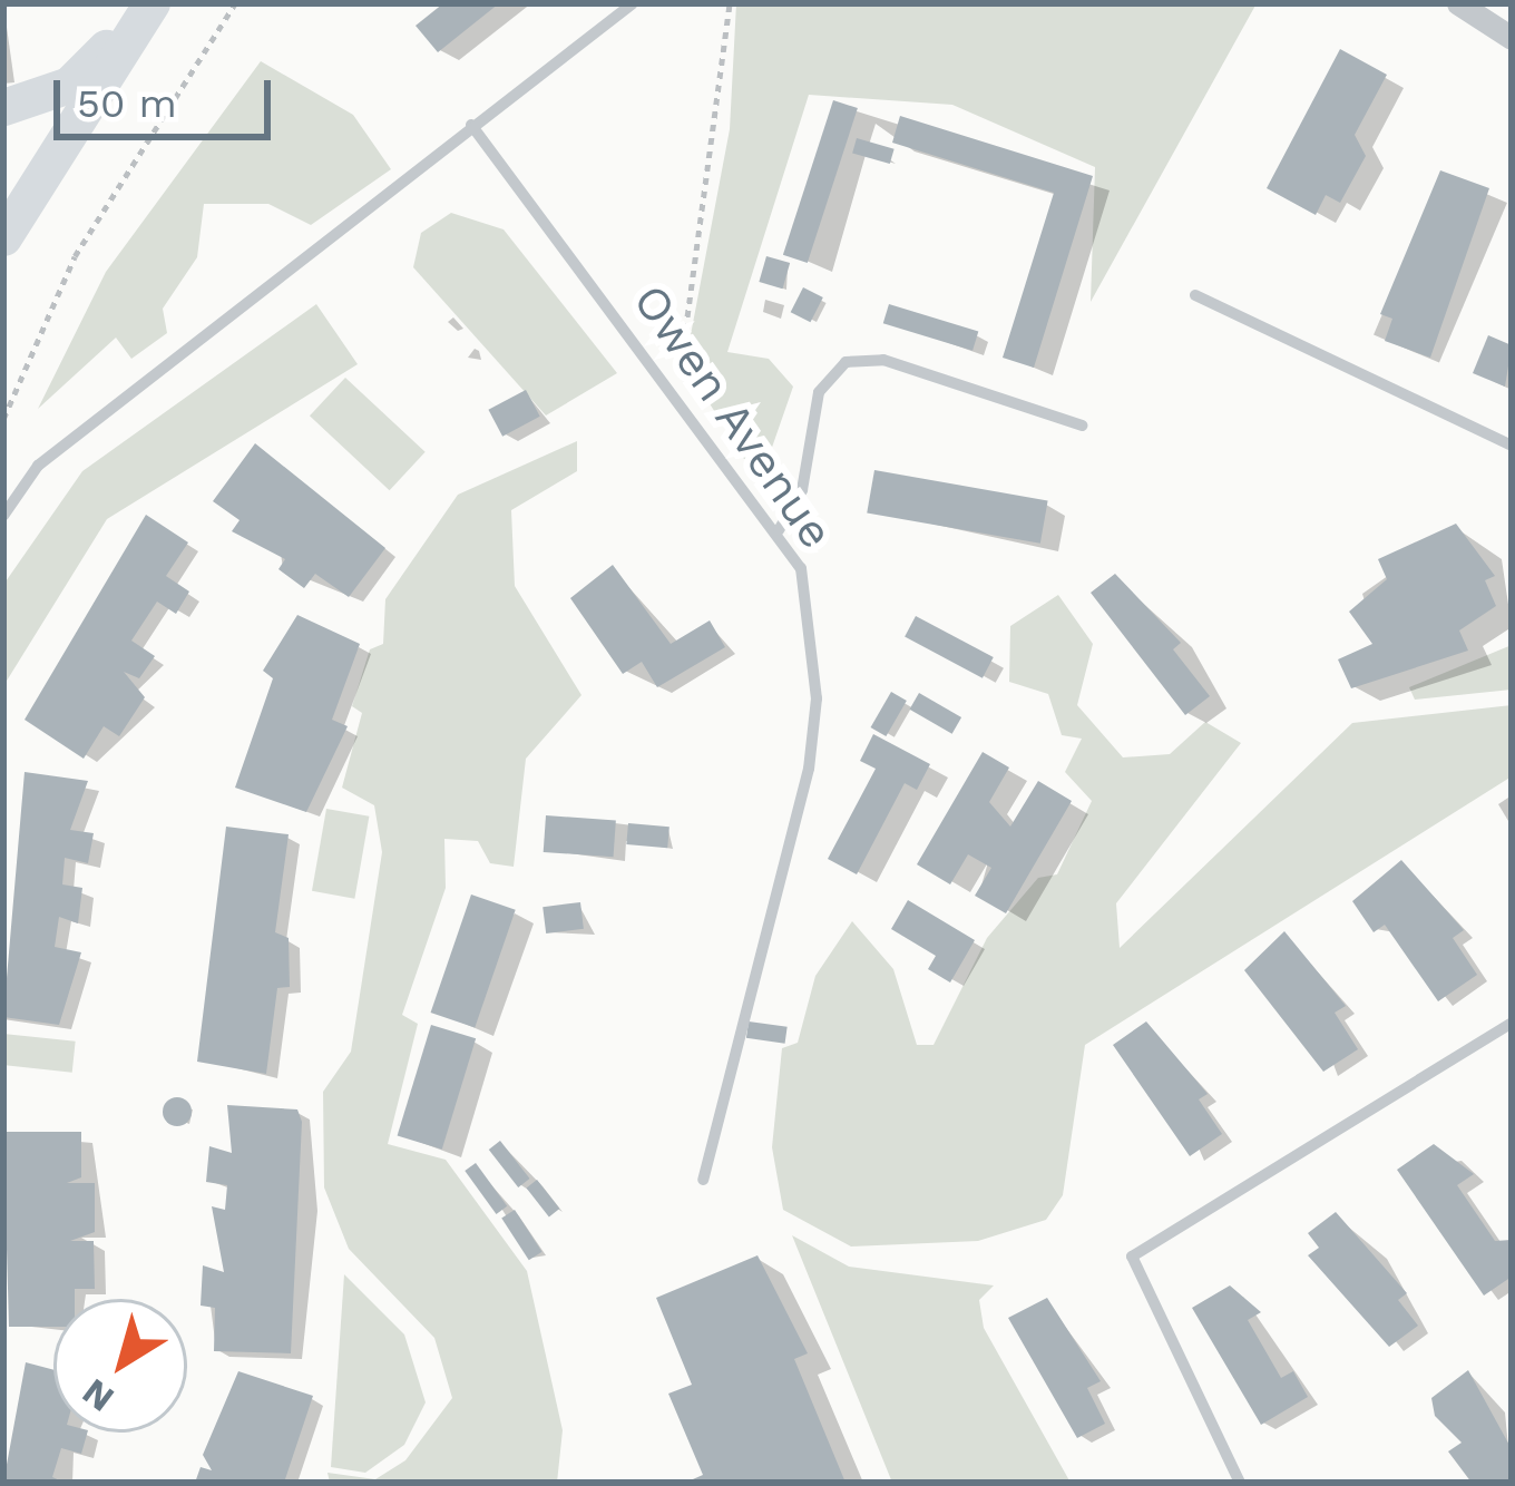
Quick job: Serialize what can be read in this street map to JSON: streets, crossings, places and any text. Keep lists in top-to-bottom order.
{
  "streets": {
    "lane": ["Owen Avenue"]
  },
  "scale_bar": "50 m",
  "north": "bottom left"
}
